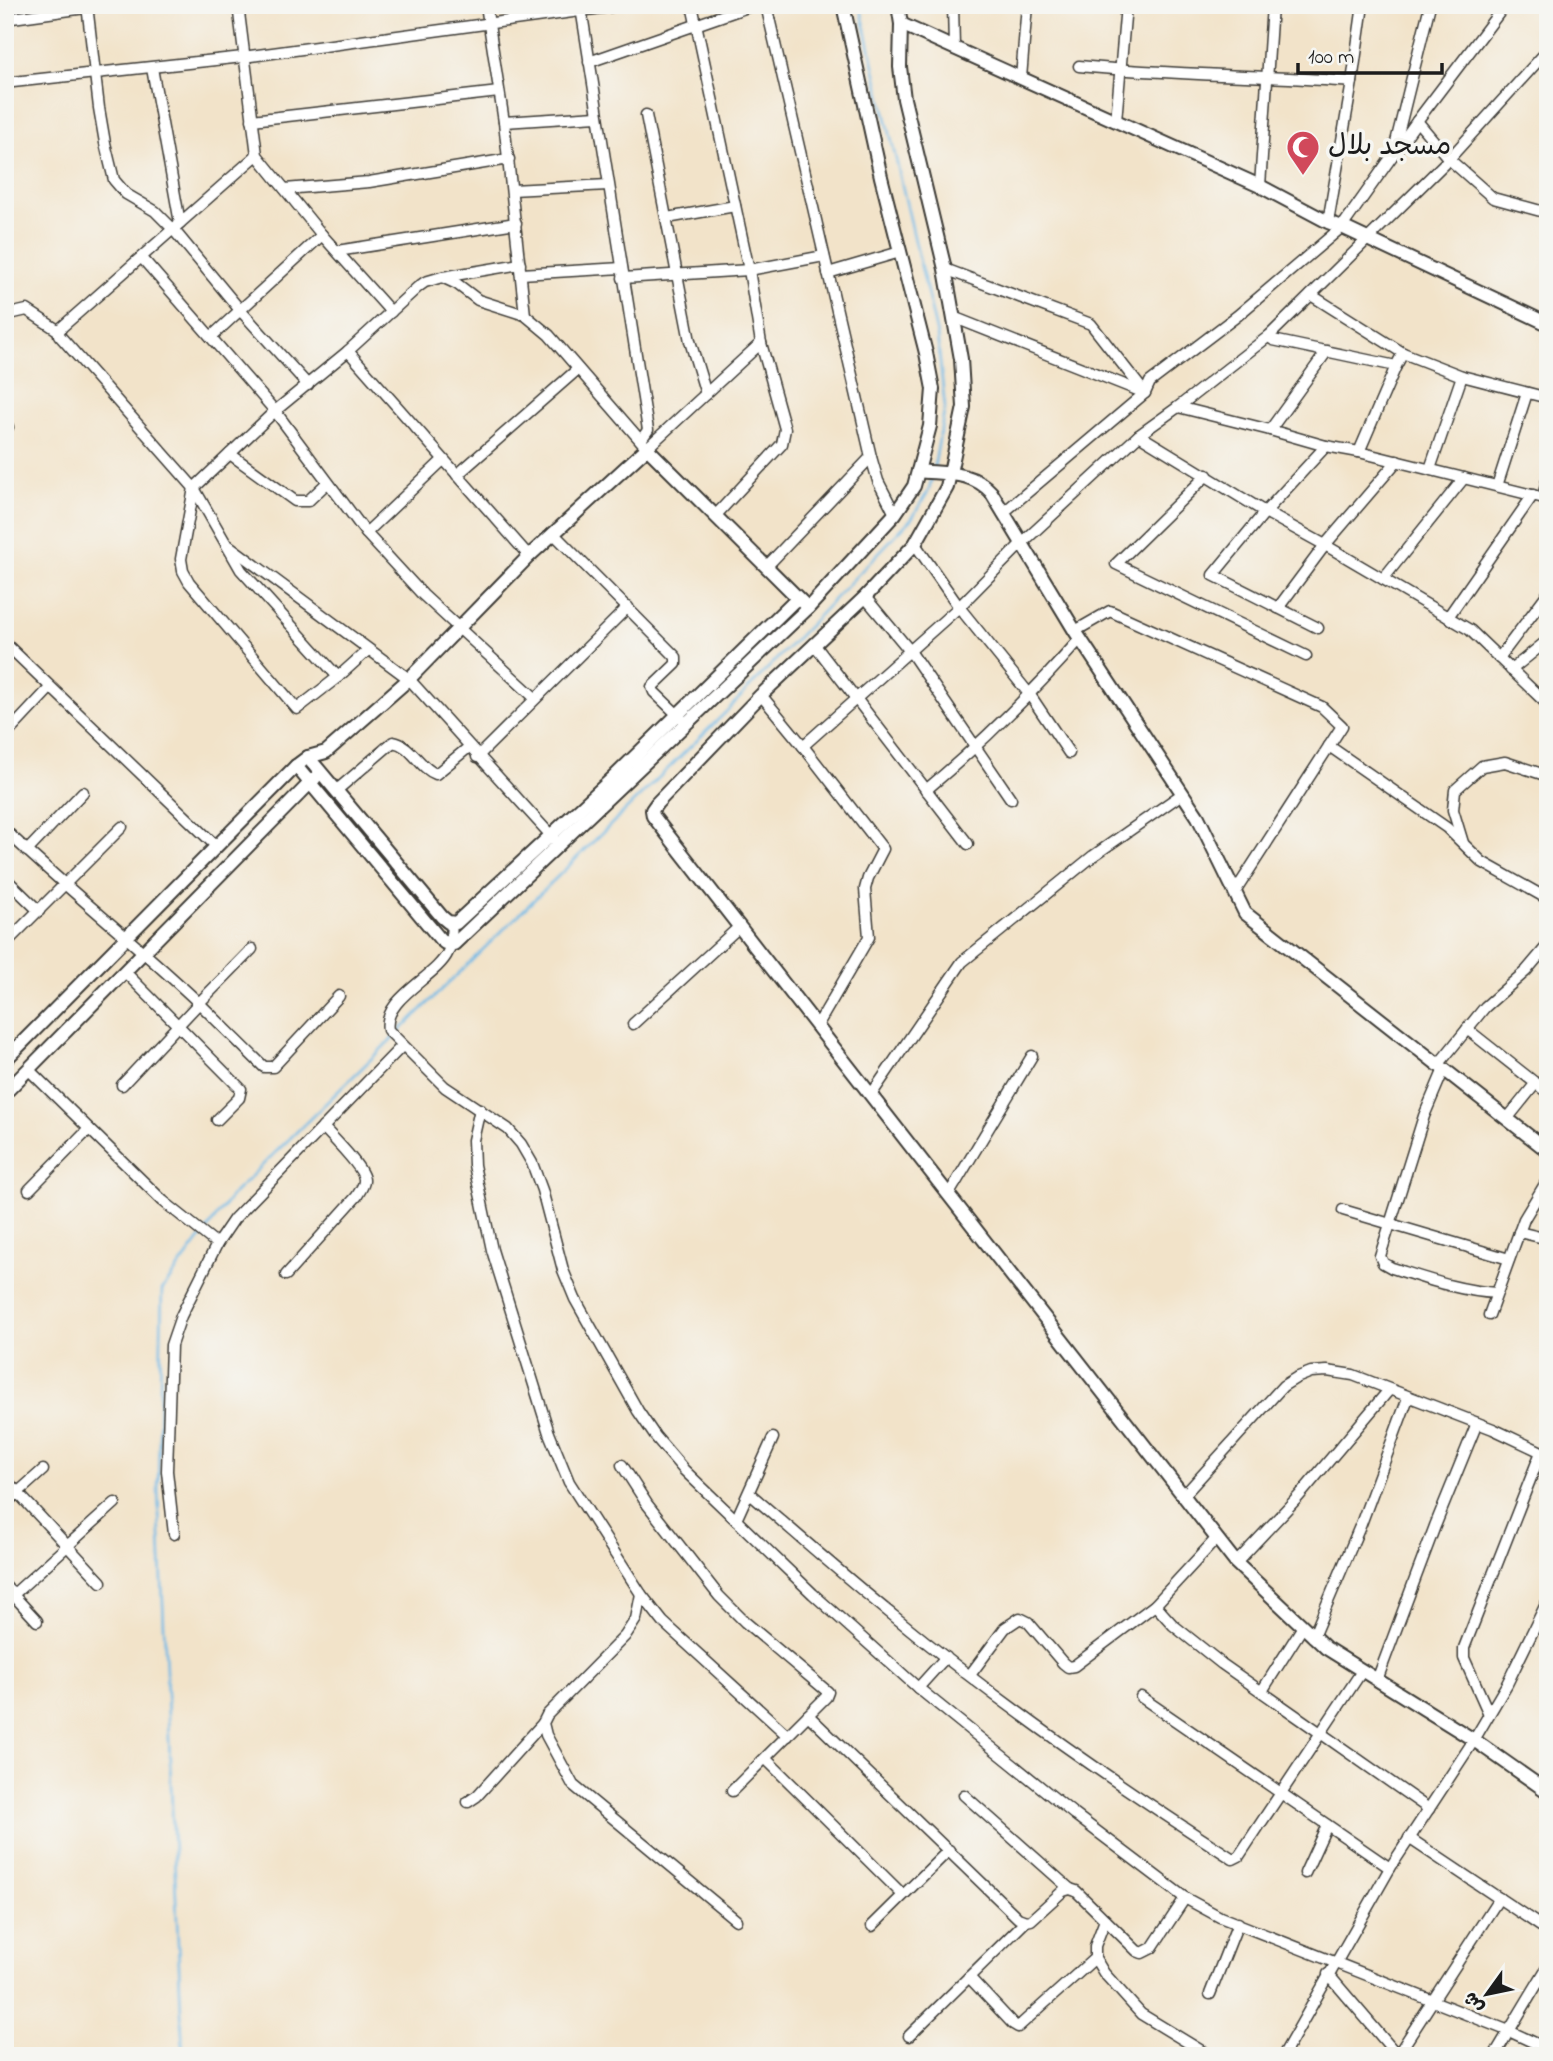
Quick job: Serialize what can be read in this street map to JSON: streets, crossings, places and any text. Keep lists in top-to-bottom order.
{
  "places": {
    "mosque": ["مسجد بلال"]
  },
  "scale_bar": "100 m",
  "north": "bottom left"
}
